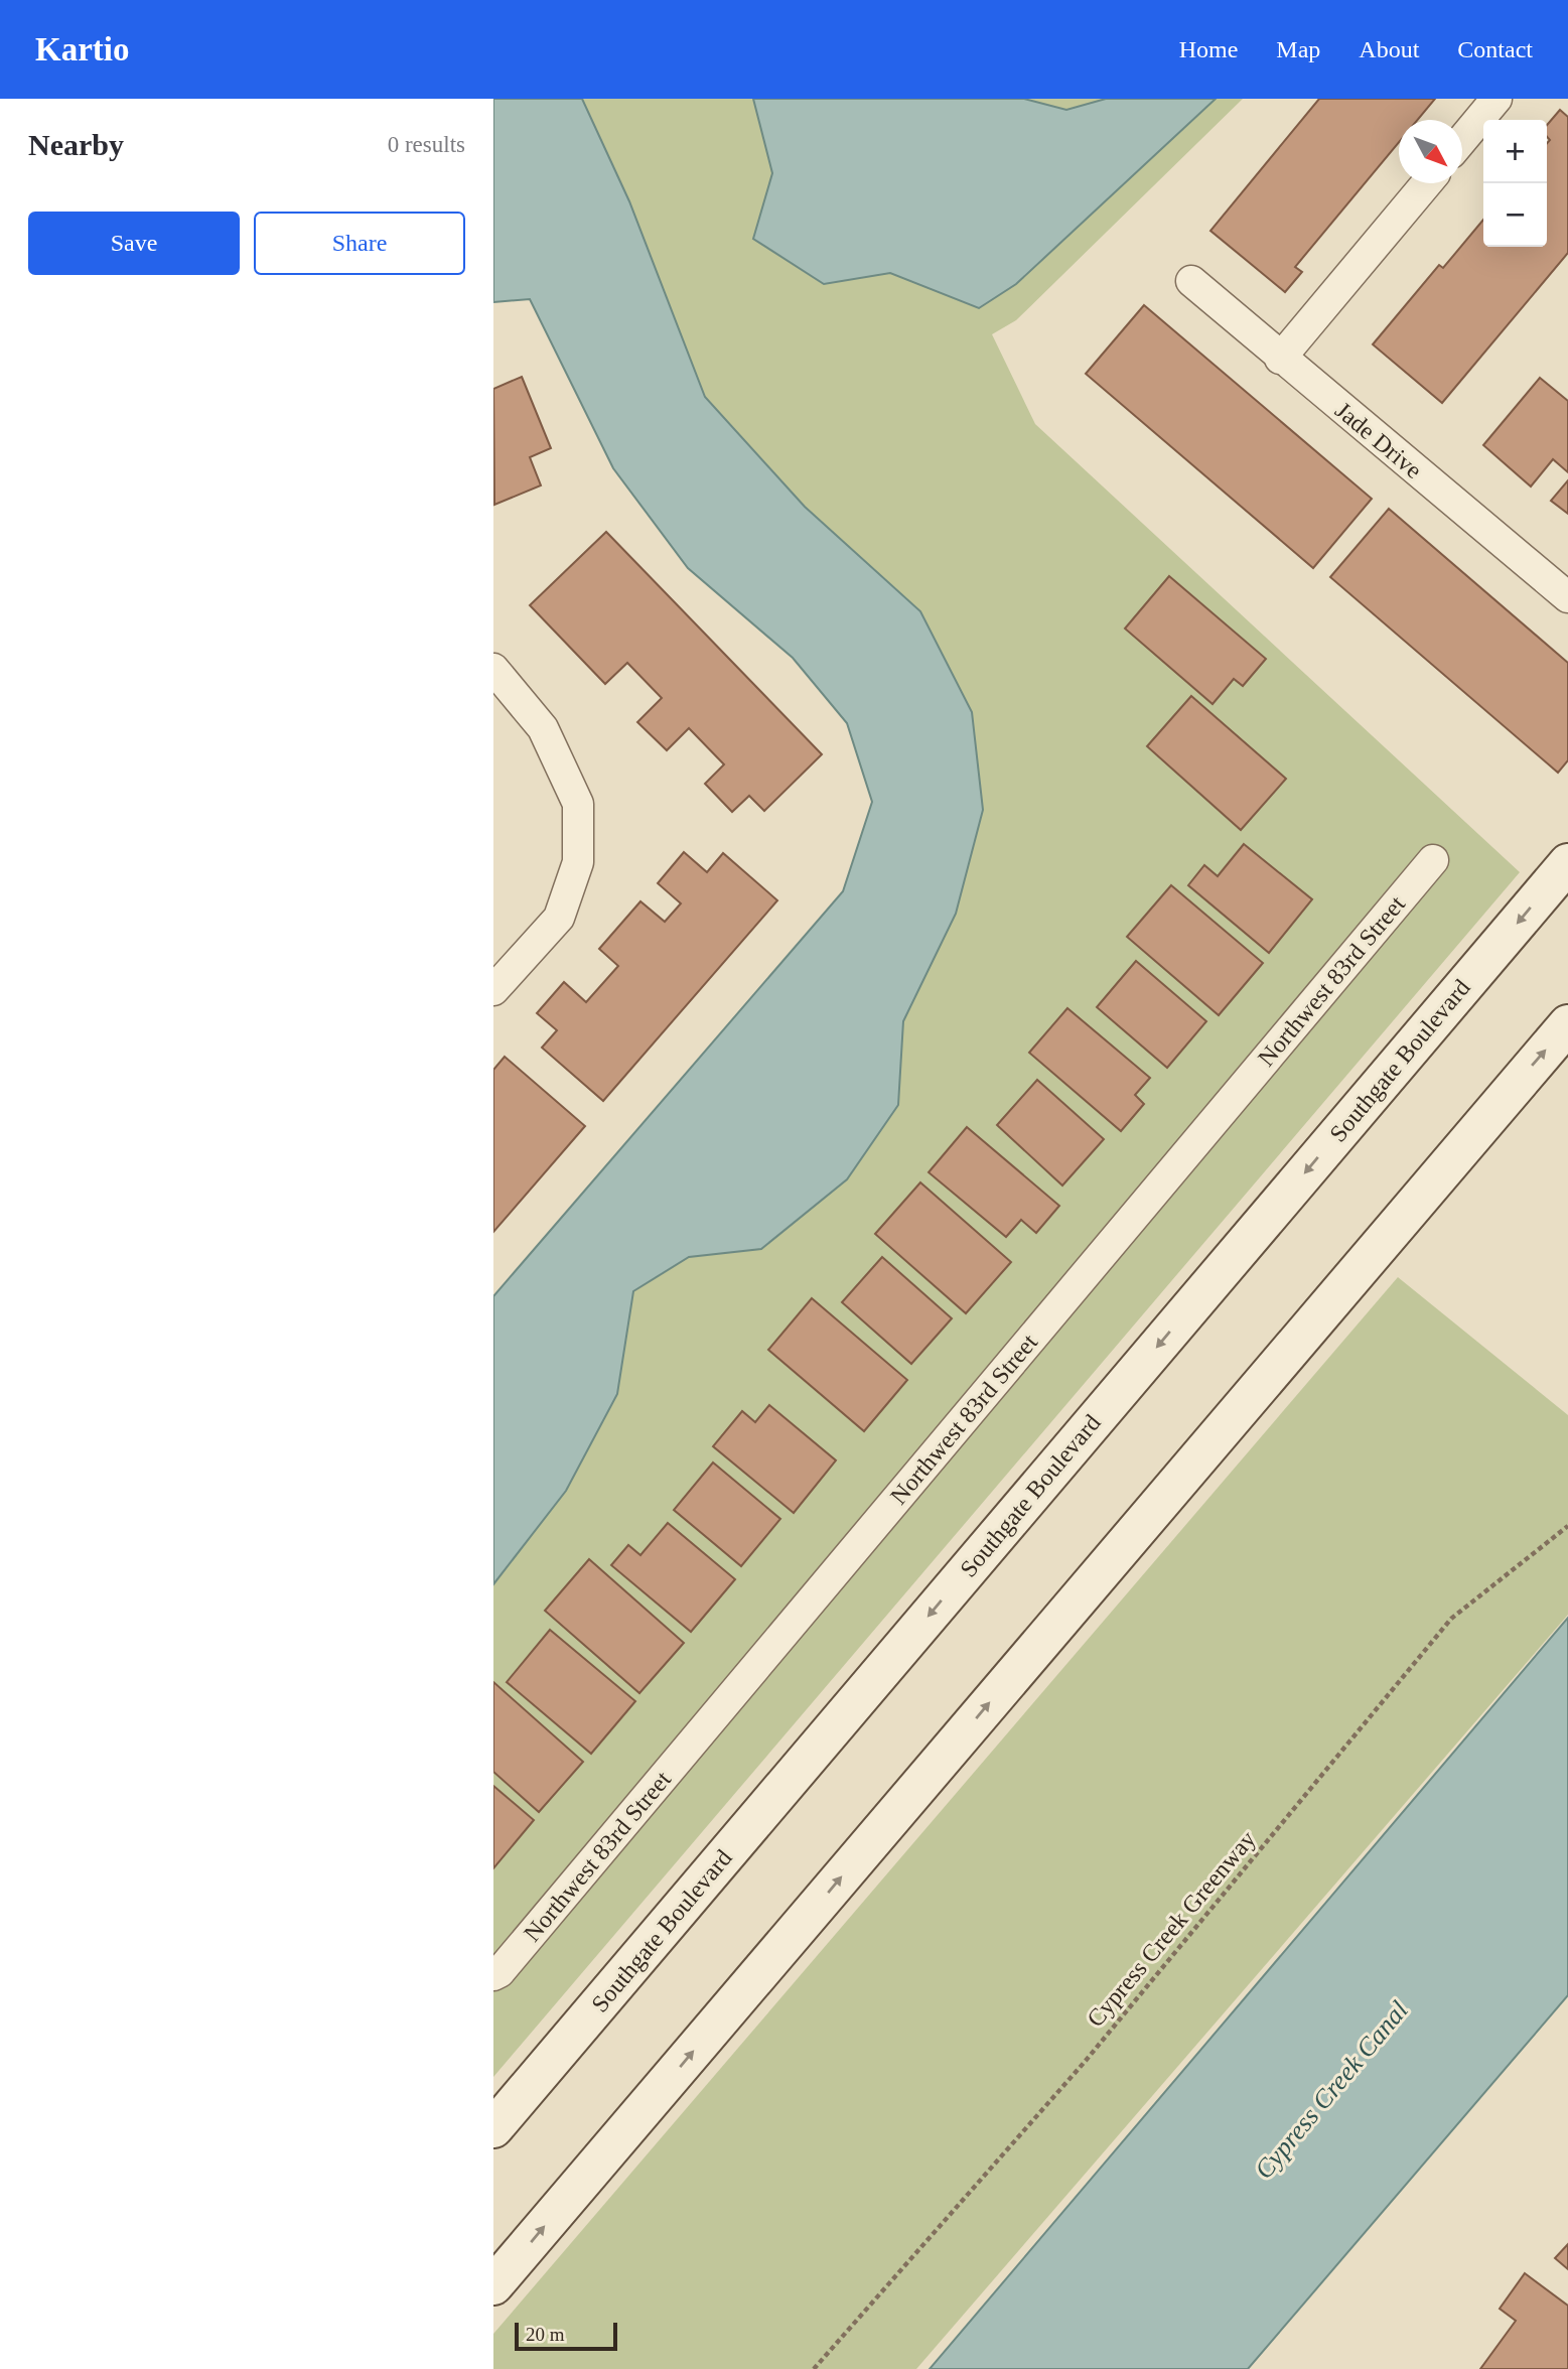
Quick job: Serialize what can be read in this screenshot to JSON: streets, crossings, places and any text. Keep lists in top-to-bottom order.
{
  "streets": {
    "main road": ["Southgate Boulevard"],
    "street": ["Jade Drive", "Northwest 83rd Street"],
    "path": ["Cypress Creek Greenway"]
  },
  "water": ["Cypress Creek Canal"],
  "scale_bar": "20 m",
  "north": "bottom right",
  "page": {
    "header": "Kartio",
    "nav": [
      "Home",
      "Map",
      "About",
      "Contact"
    ],
    "heading": ["Nearby", "0 results"],
    "map_buttons": ["+", "−"],
    "buttons": ["Save", "Share"],
    "scale": "20 m"
  }
}
